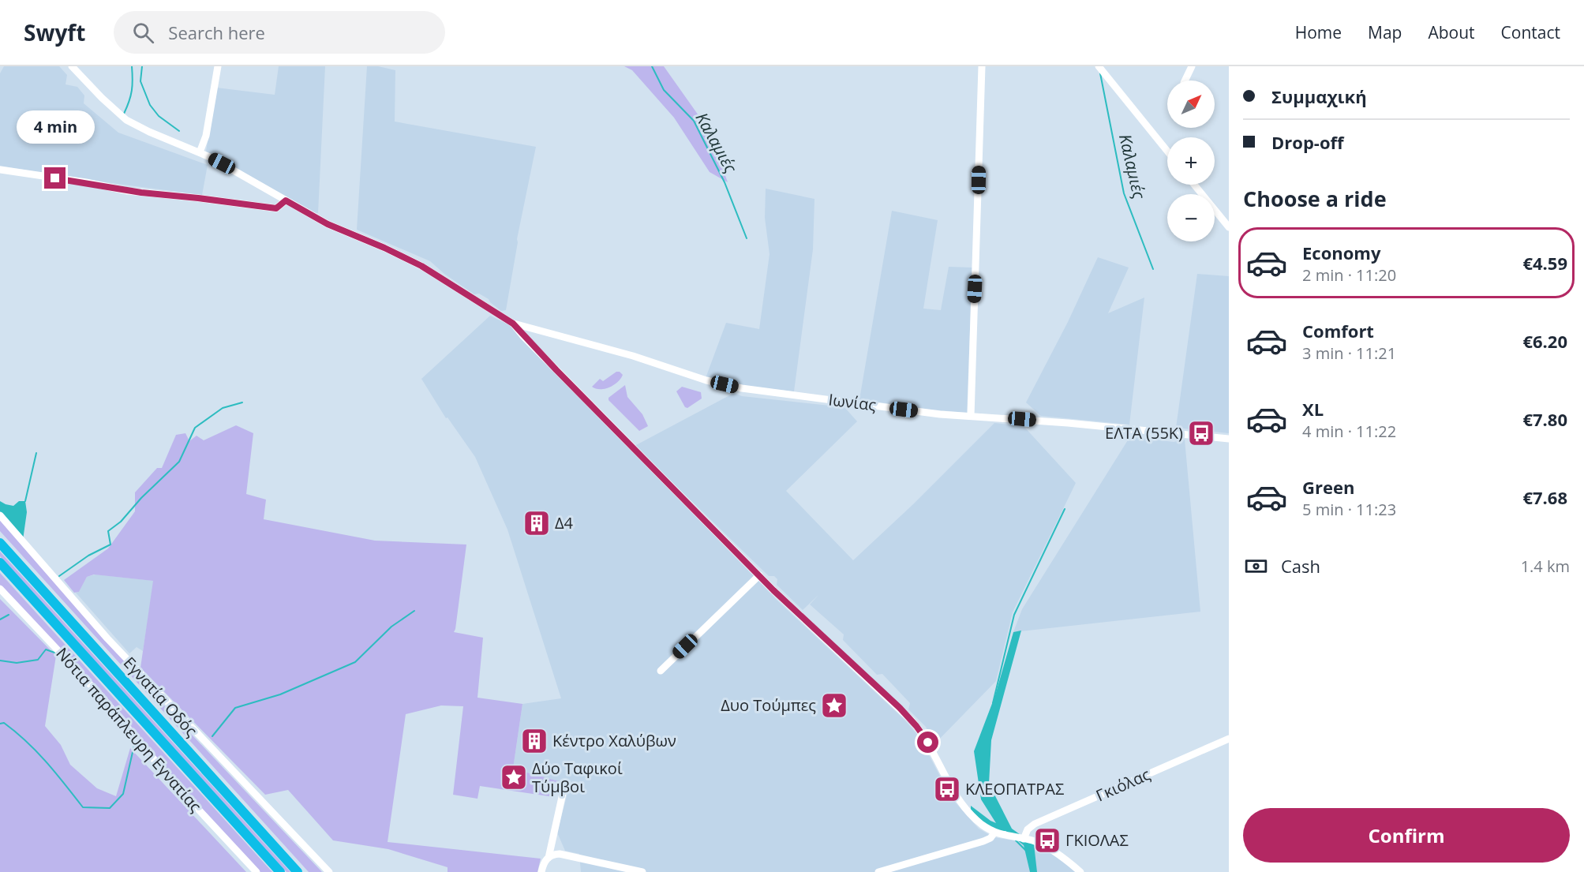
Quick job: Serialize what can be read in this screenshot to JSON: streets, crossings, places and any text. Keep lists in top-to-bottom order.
{
  "streets": {
    "highway": ["Εγνατία Οδός"],
    "street": ["Ιωνίας", "Νότια παράπλευρη Εγνατίας", "Γκιόλας"]
  },
  "water": ["Καλαμιές"],
  "places": {
    "bus stop": ["ΕΛΤΑ (55Κ)", "ΚΛΕΟΠΑΤΡΑΣ", "ΓΚΙΟΛΑΣ"],
    "building": ["Δ4", "Κέντρο Χαλύβων"],
    "place": ["Δυο Τούμπες", "Δύο Ταφικοί Τύμβοι"]
  },
  "north": "top right",
  "page": {
    "header": "Swyft",
    "search": "Search here",
    "nav": [
      "Home",
      "Map",
      "About",
      "Contact"
    ],
    "banner": ["Συμμαχική", "Drop-off"],
    "map_buttons": ["+", "−"],
    "bubble": "4 min",
    "heading": "Choose a ride",
    "list": [
      {
        "name": "Economy",
        "note": "2 min · 11:20",
        "value": "€4.59"
      },
      {
        "name": "Comfort",
        "note": "3 min · 11:21",
        "value": "€6.20"
      },
      {
        "name": "XL",
        "note": "4 min · 11:22",
        "value": "€7.80"
      },
      {
        "name": "Green",
        "note": "5 min · 11:23",
        "value": "€7.68"
      }
    ],
    "pay": ["Cash", "1.4 km"],
    "buttons": "Confirm"
  }
}
